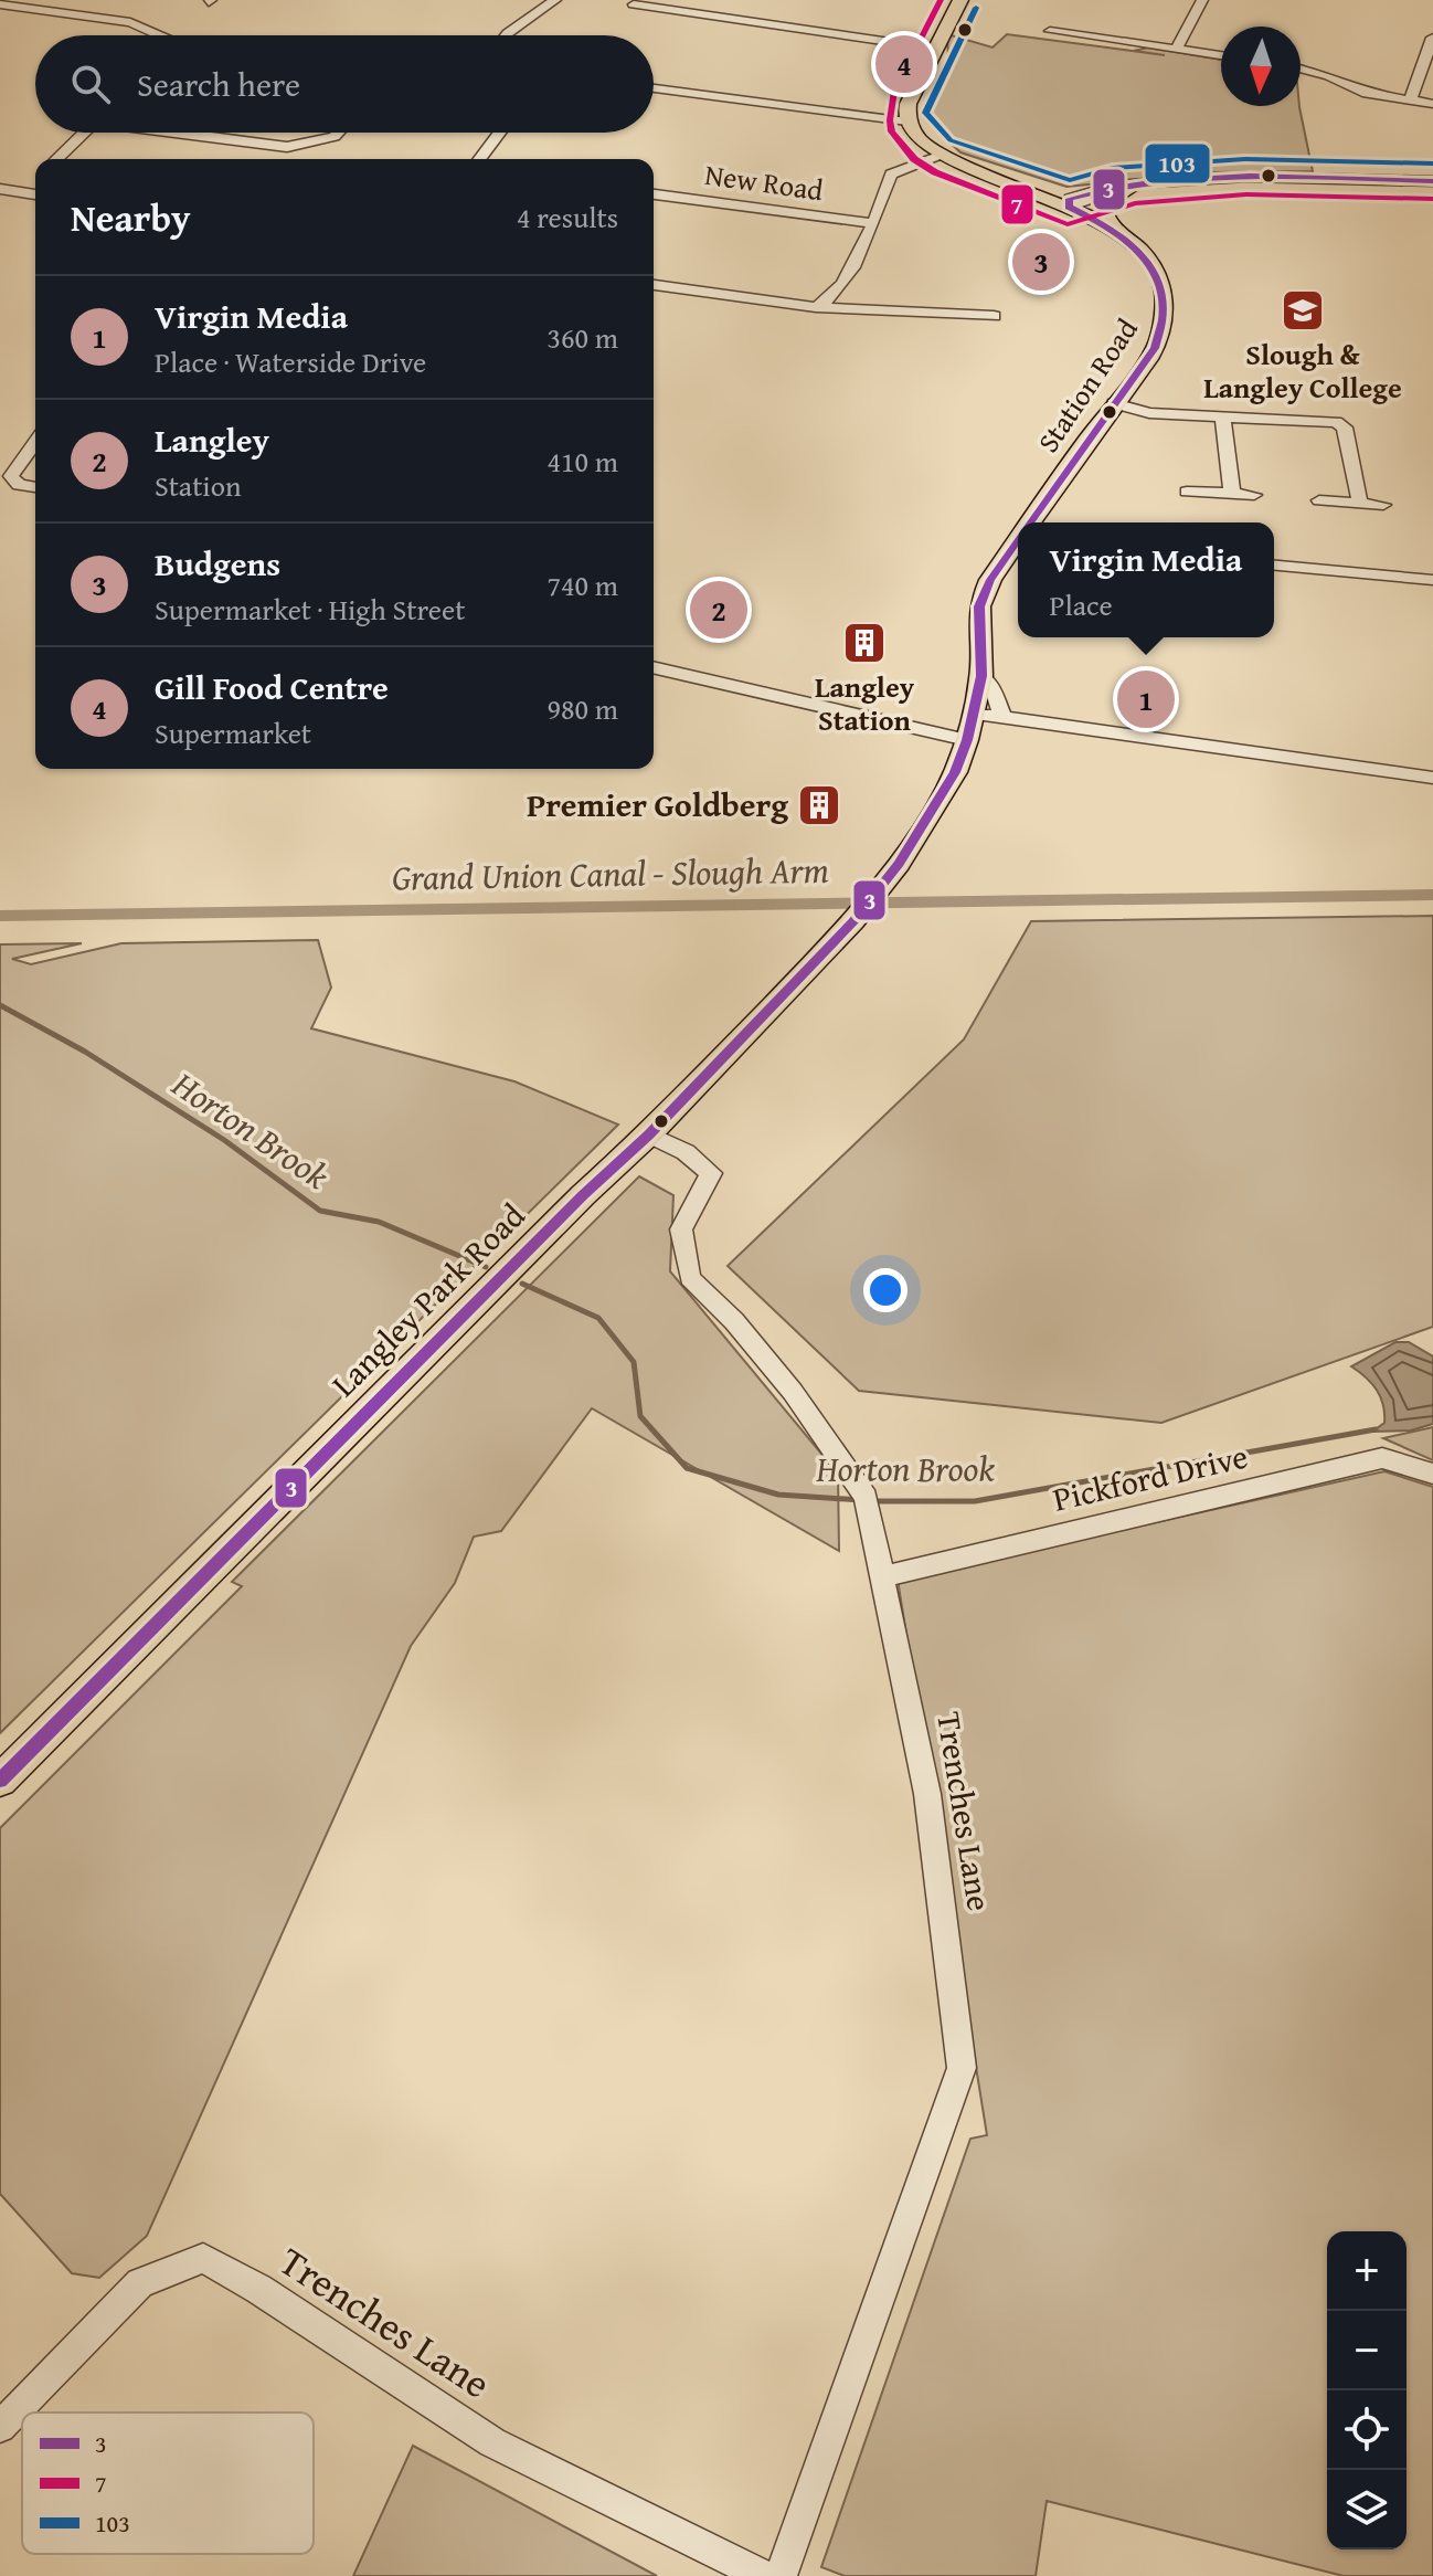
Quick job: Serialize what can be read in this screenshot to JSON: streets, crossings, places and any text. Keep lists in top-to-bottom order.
{
  "streets": {
    "main road": ["Station Road", "Langley Park Road"],
    "street": ["New Road", "Pickford Drive", "Trenches Lane"]
  },
  "crossings": [
    ["Station Road", "Langley Park Road"],
    ["Langley Park Road", "Trenches Lane"],
    ["Pickford Drive", "Trenches Lane"]
  ],
  "water": ["Grand Union Canal - Slough Arm", "Horton Brook"],
  "places": {
    "school or university": ["Slough & Langley College"],
    "building": ["Langley Station", "Premier Goldberg"]
  },
  "lines": ["transit line 7", "transit line 103", "transit line 3"],
  "legend": ["3", "7", "103"],
  "north": "bottom",
  "page": {
    "pins": [
      "4",
      "3",
      "2",
      "1"
    ],
    "search": "Search here",
    "heading": ["Nearby", "4 results"],
    "list": [
      {
        "mark": "1",
        "name": "Virgin Media",
        "note": "Place · Waterside Drive",
        "value": "360 m"
      },
      {
        "mark": "2",
        "name": "Langley",
        "note": "Station",
        "value": "410 m"
      },
      {
        "mark": "3",
        "name": "Budgens",
        "note": "Supermarket · High Street",
        "value": "740 m"
      },
      {
        "mark": "4",
        "name": "Gill Food Centre",
        "note": "Supermarket",
        "value": "980 m"
      }
    ],
    "popup": ["Virgin Media", "Place"],
    "map_buttons": ["+", "−"]
  }
}
